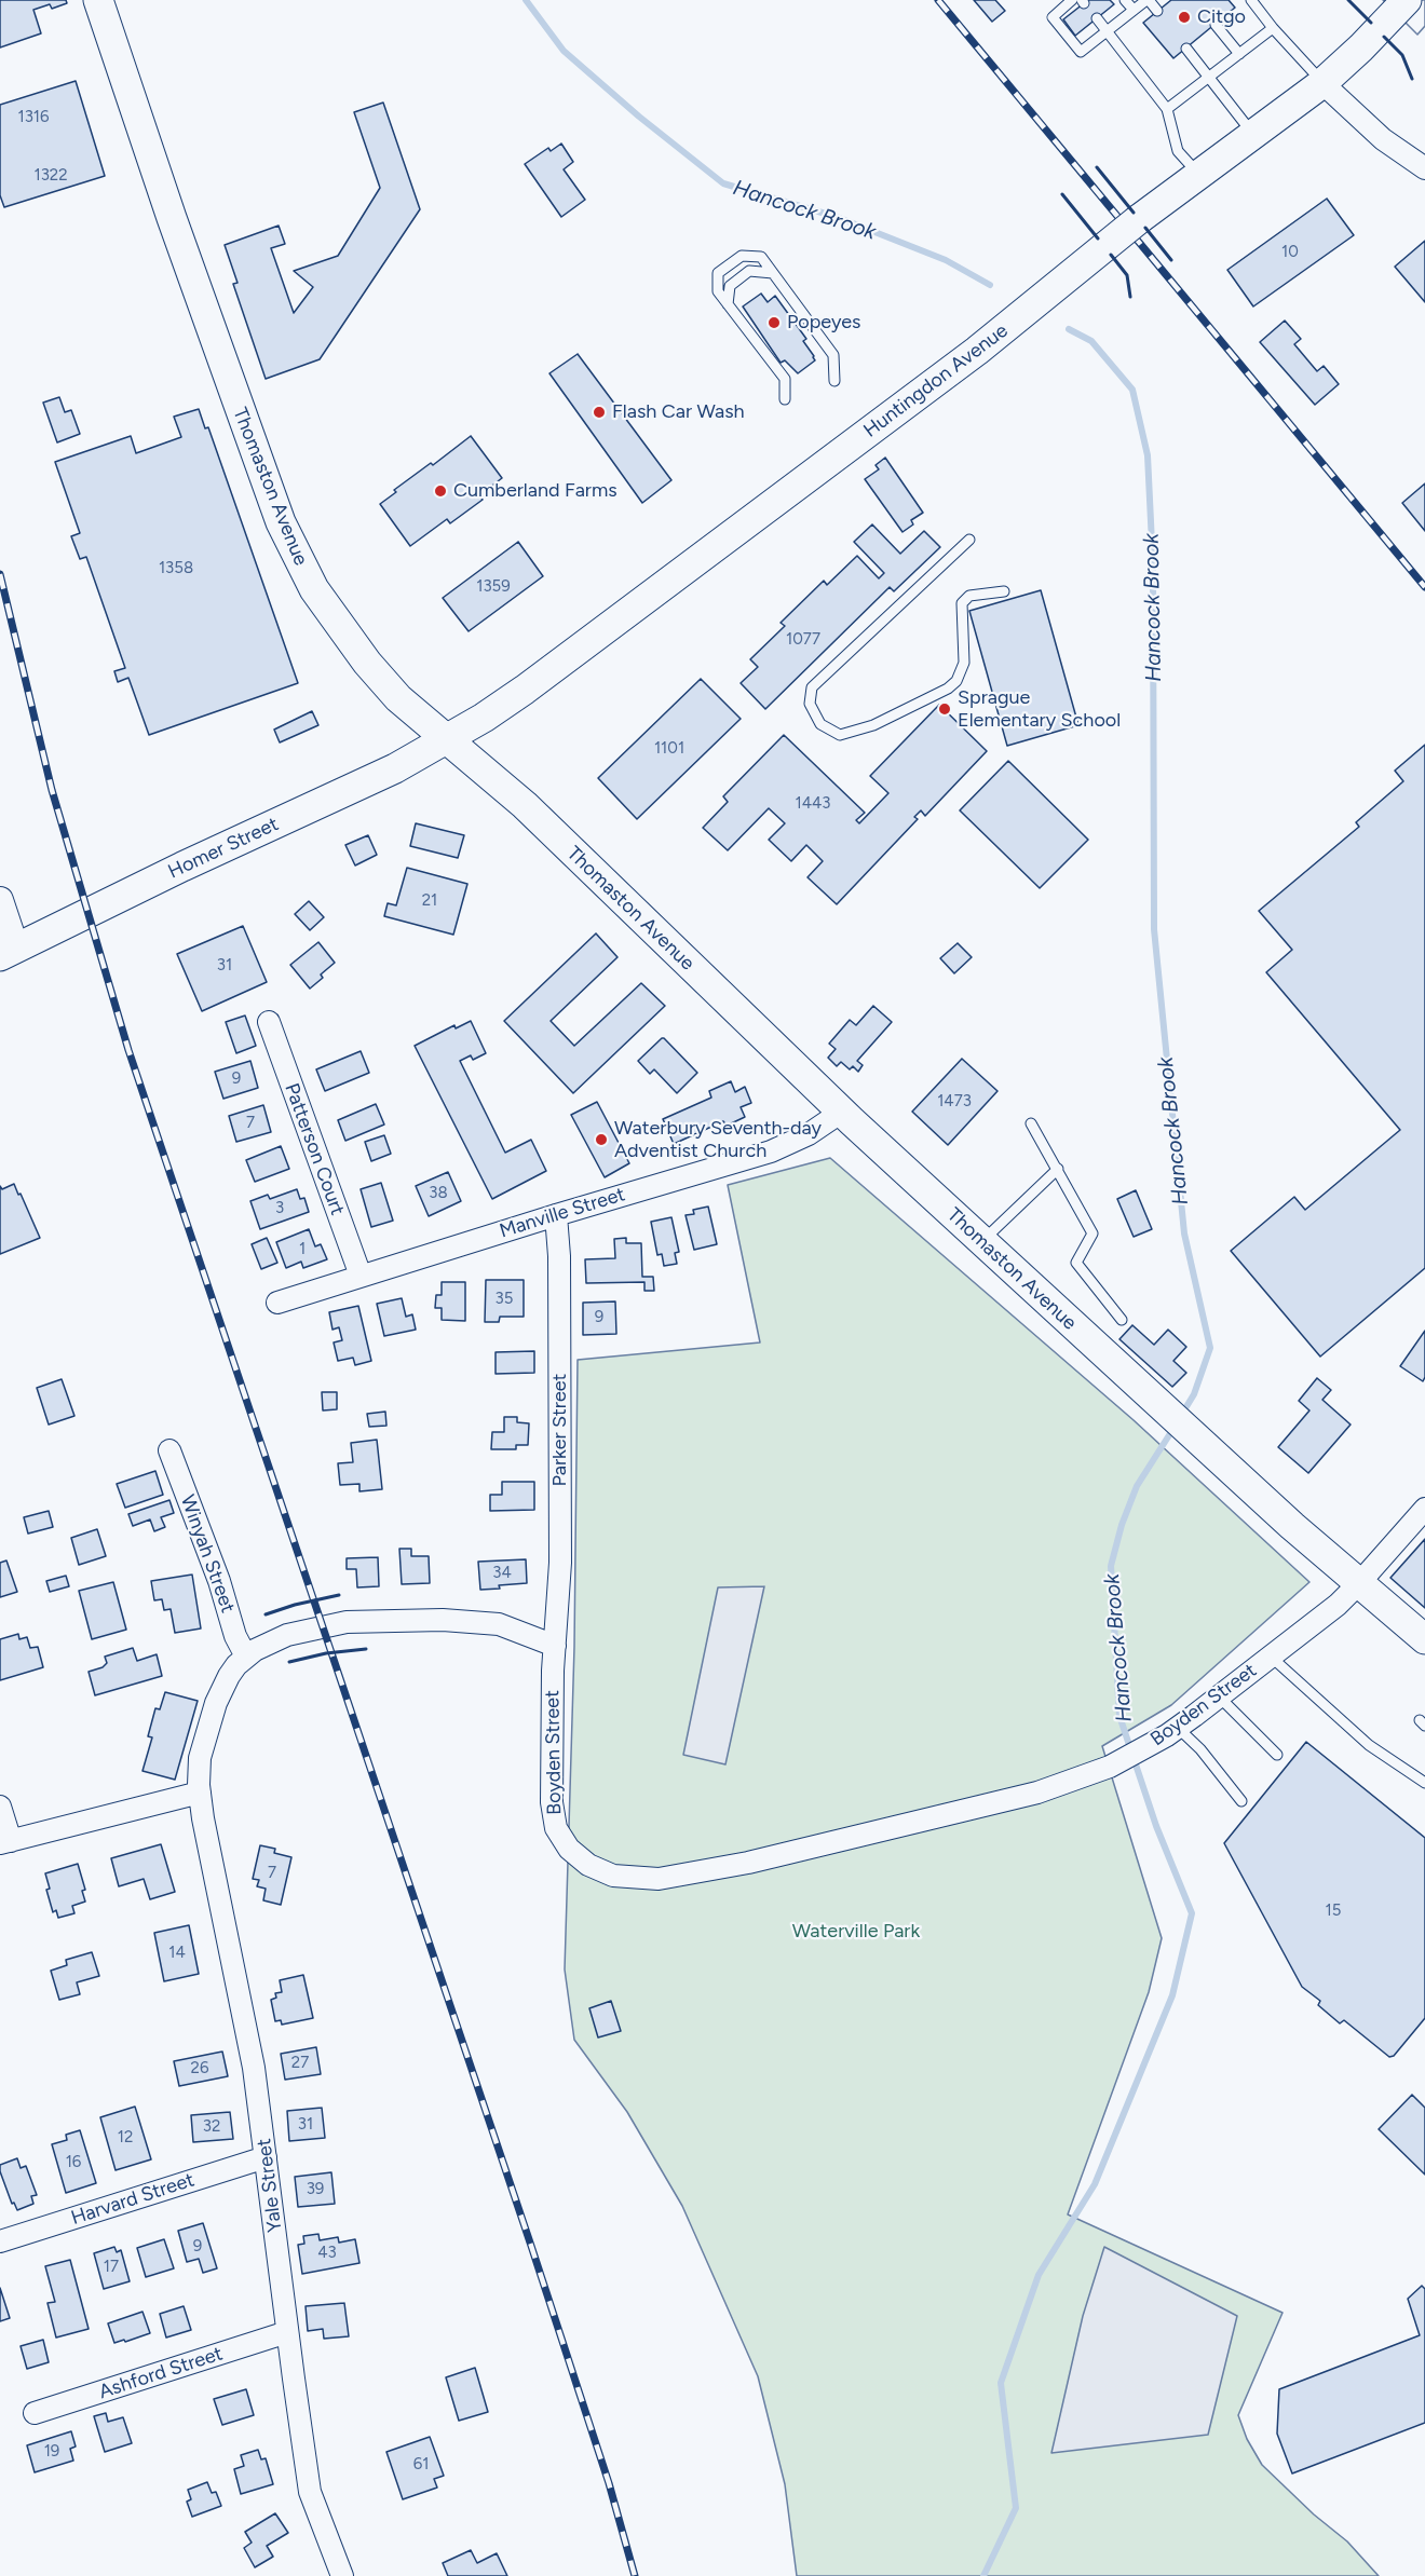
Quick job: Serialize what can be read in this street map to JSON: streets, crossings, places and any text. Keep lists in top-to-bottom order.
{
  "streets": {
    "main road": ["Huntingdon Avenue", "Thomaston Avenue", "Homer Street"],
    "street": [
      "Patterson Court",
      "Manville Street",
      "Parker Street",
      "Winyah Street",
      "Boyden Street",
      "Yale Street",
      "Harvard Street",
      "Ashford Street"
    ]
  },
  "crossings": [
    ["Huntingdon Avenue", "Thomaston Avenue"],
    ["Huntingdon Avenue", "Homer Street"],
    ["Thomaston Avenue", "Homer Street"],
    ["Thomaston Avenue", "Manville Street"],
    ["Thomaston Avenue", "Boyden Street"],
    ["Patterson Court", "Manville Street"],
    ["Manville Street", "Parker Street"],
    ["Parker Street", "Boyden Street"],
    ["Yale Street", "Harvard Street"],
    ["Yale Street", "Ashford Street"]
  ],
  "water": ["Hancock Brook"],
  "parks": ["Waterville Park"],
  "places": [
    "Citgo",
    "Popeyes",
    "Flash Car Wash",
    "Cumberland Farms",
    "Sprague Elementary School",
    "Waterbury Seventh-day Adventist Church"
  ],
  "house_numbers": [
    "1316",
    "1322",
    "10",
    "1358",
    "1359",
    "1077",
    "1101",
    "1443",
    "21",
    "31",
    "9",
    "1473",
    "7",
    "38",
    "3",
    "1",
    "35",
    "9",
    "34",
    "7",
    "15",
    "14",
    "27",
    "26",
    "31",
    "32",
    "12",
    "16",
    "39",
    "9",
    "43",
    "17",
    "19",
    "61"
  ]
}
